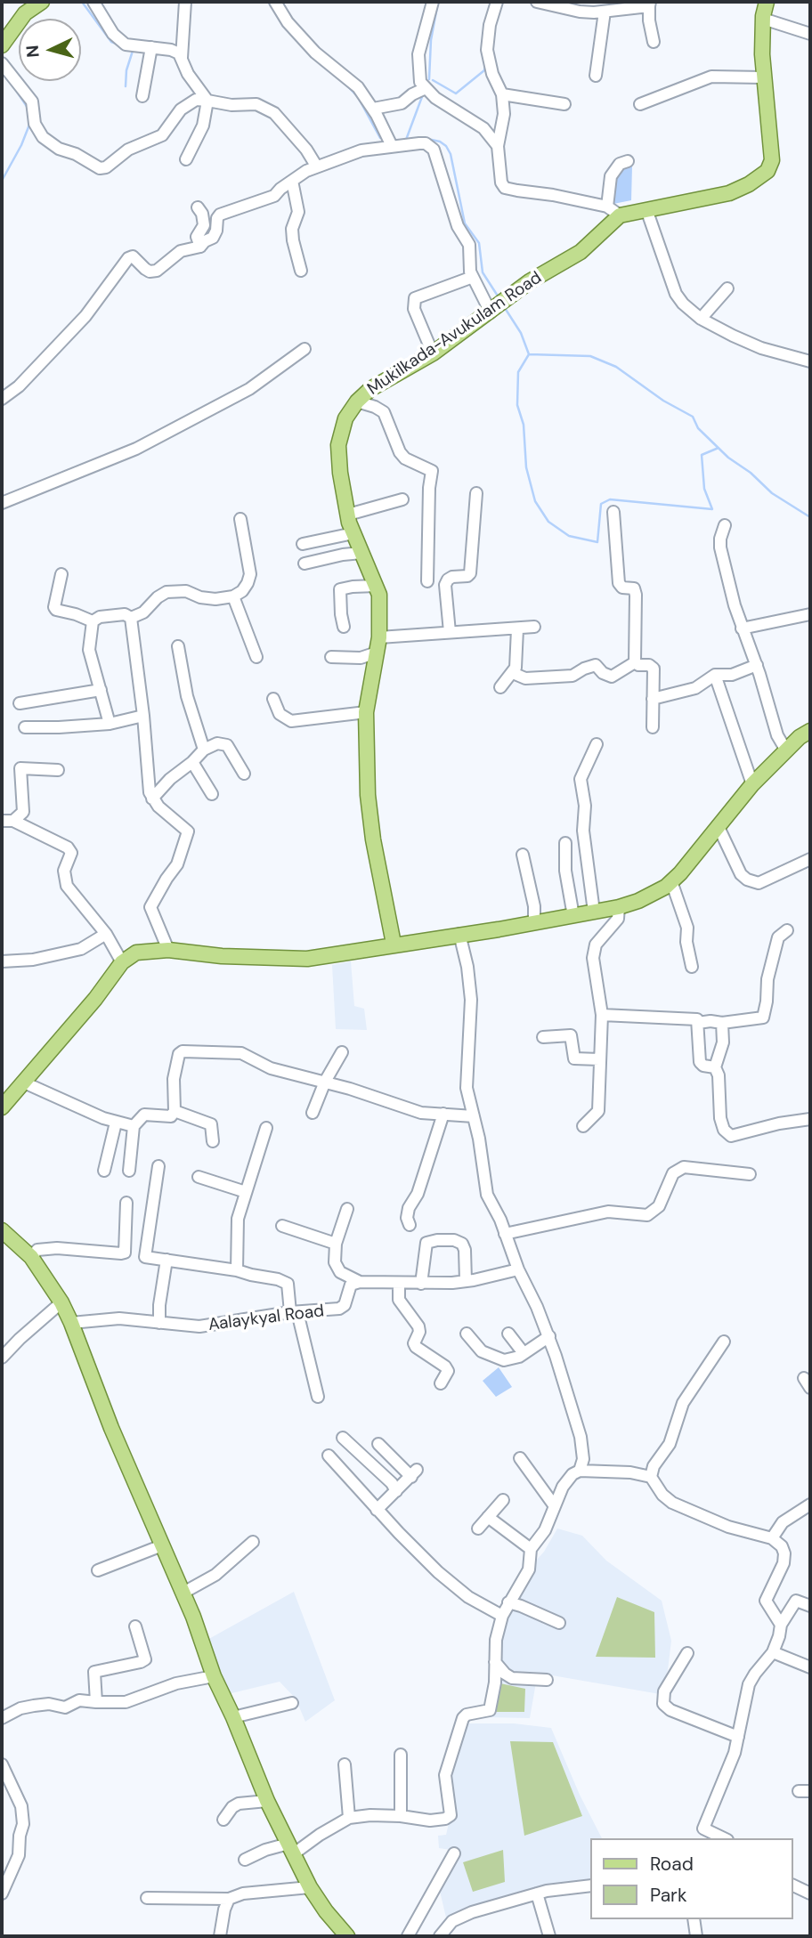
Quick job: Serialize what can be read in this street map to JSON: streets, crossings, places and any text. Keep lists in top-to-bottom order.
{
  "streets": {
    "main road": ["Mukilkada-Avukulam Road"],
    "street": ["Aalaykyal Road"]
  },
  "legend": ["Road", "Park"],
  "north": "left"
}
